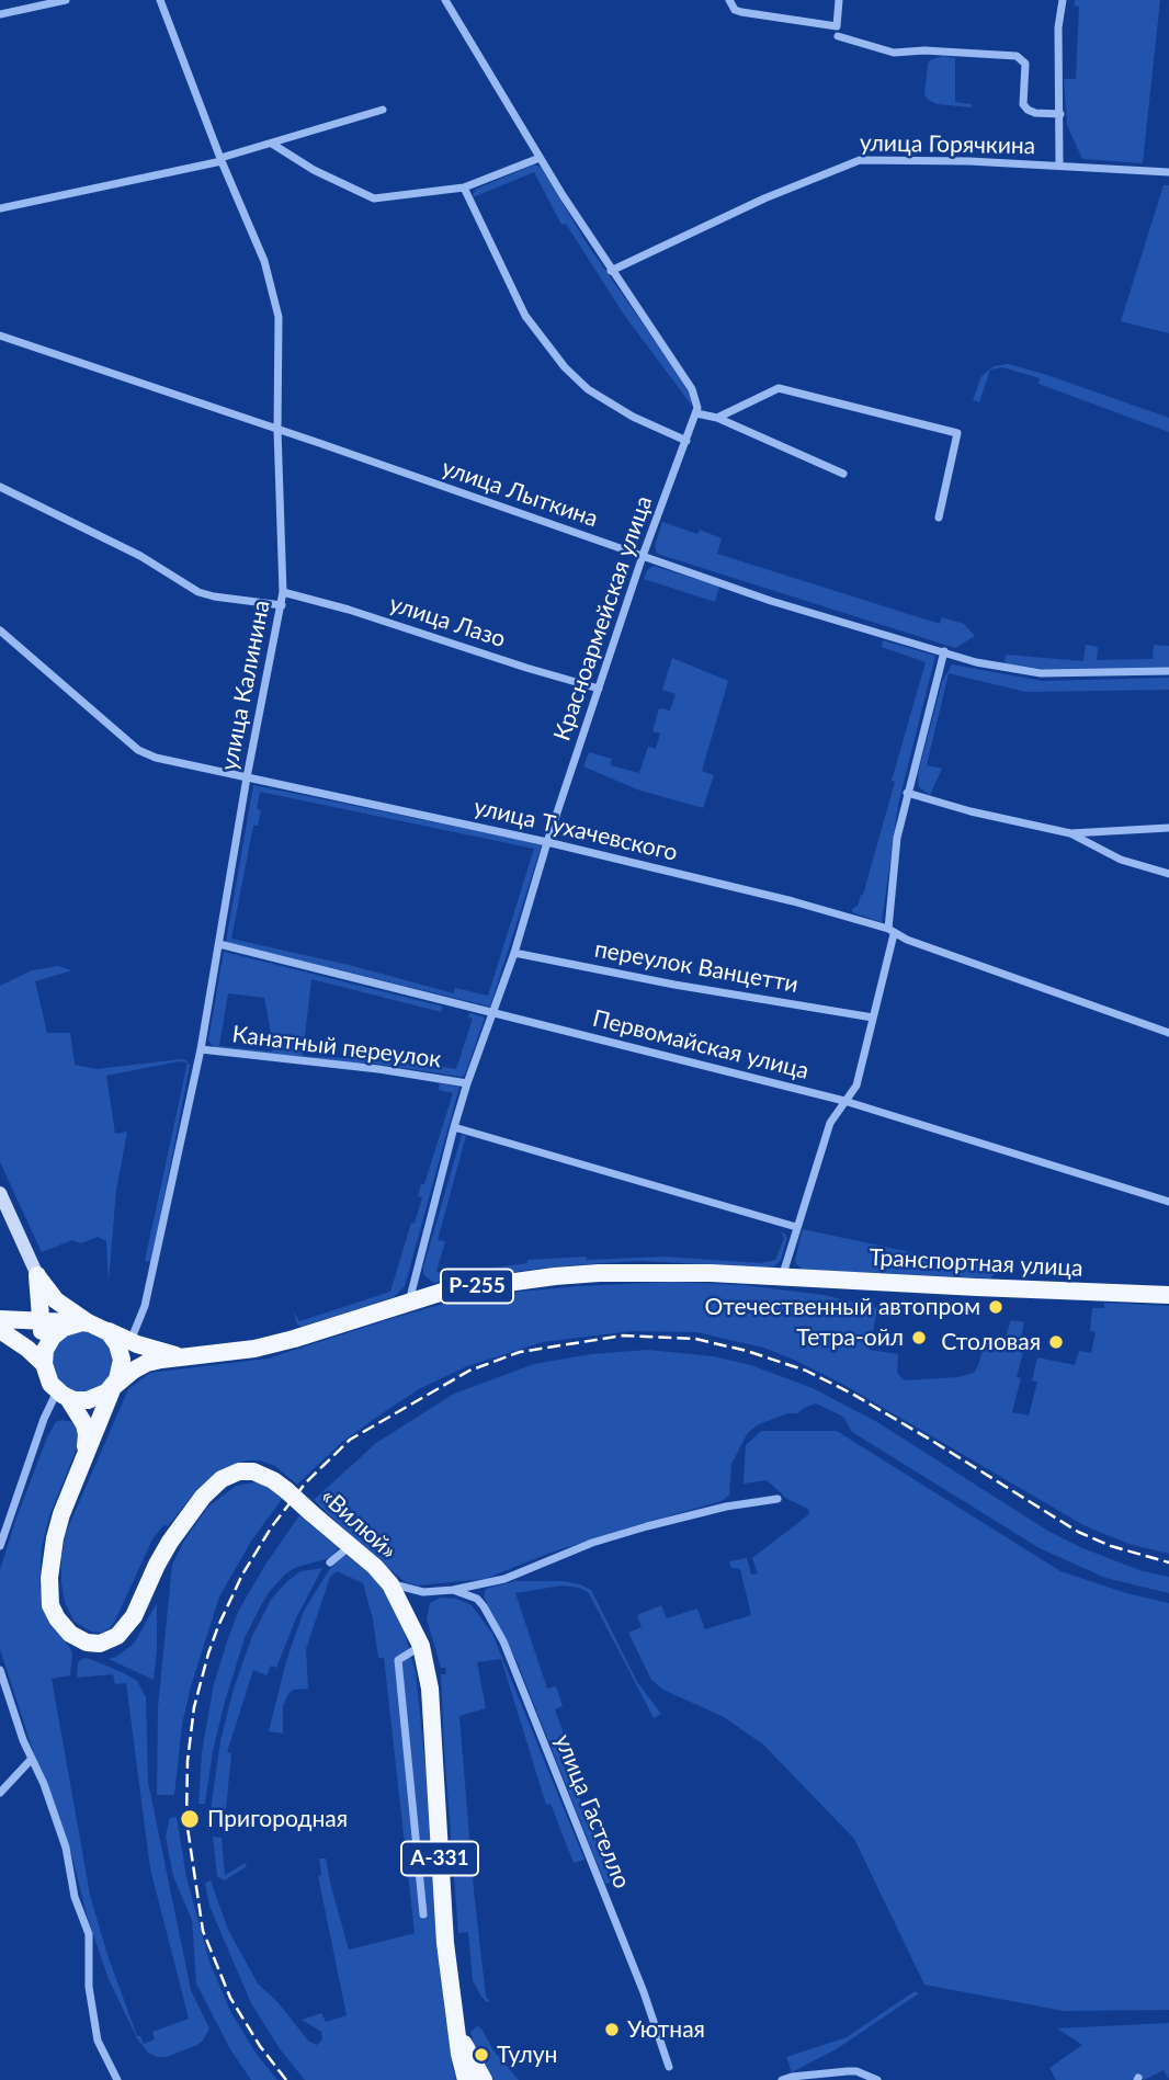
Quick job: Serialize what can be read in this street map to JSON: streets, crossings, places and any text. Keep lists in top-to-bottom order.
{
  "streets": {
    "highway": [
      "Транспортная улица",
      "Р-255",
      "«Вилюй»",
      "А-331"
    ],
    "street": [
      "улица Горячкина",
      "улица Лыткина",
      "Красноармейская улица",
      "улица Лазо",
      "улица Калинина",
      "улица Тухачевского",
      "переулок Ванцетти",
      "Первомайская улица",
      "Канатный переулок",
      "улица Гастелло"
    ]
  },
  "crossings": [
    ["улица Лыткина", "Красноармейская улица"],
    ["улица Лыткина", "улица Калинина"],
    ["Красноармейская улица", "улица Лазо"],
    ["Красноармейская улица", "улица Тухачевского"],
    ["Красноармейская улица", "переулок Ванцетти"],
    ["Красноармейская улица", "Первомайская улица"],
    ["Красноармейская улица", "Канатный переулок"],
    ["Красноармейская улица", "Р-255"],
    ["улица Лазо", "улица Калинина"],
    ["улица Калинина", "улица Тухачевского"],
    ["улица Калинина", "Первомайская улица"],
    ["улица Калинина", "Канатный переулок"],
    ["улица Калинина", "Р-255"],
    ["Транспортная улица", "Р-255"],
    ["Р-255", "А-331"],
    ["«Вилюй»", "А-331"]
  ],
  "places": [
    "Отечественный автопром",
    "Тетра-ойл",
    "Столовая",
    "Пригородная",
    "Уютная",
    "Тулун"
  ]
}
